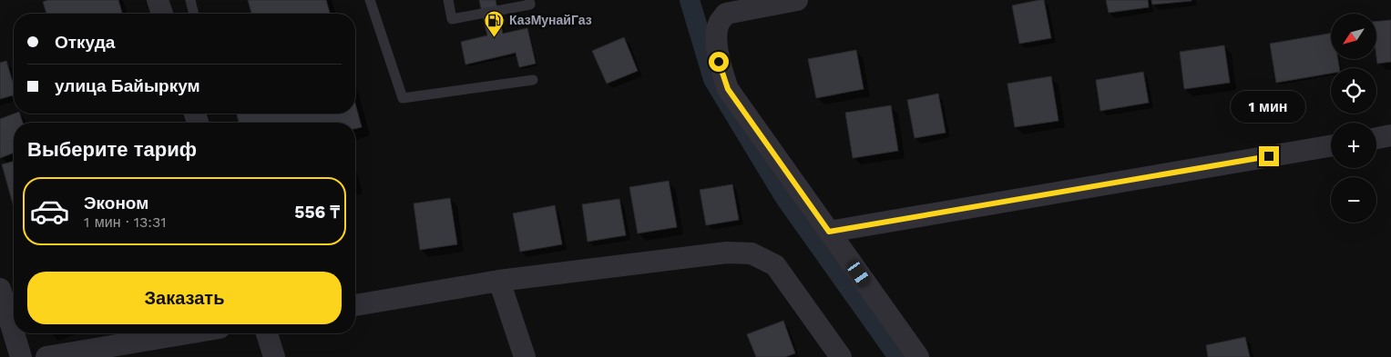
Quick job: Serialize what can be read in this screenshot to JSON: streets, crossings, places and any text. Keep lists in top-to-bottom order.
{
  "places": {
    "fuel station": ["КазМунайГаз"]
  },
  "north": "bottom left",
  "page": {
    "map_buttons": ["+", "−"],
    "banner": ["Откуда", "улица Байыркум"],
    "bubble": "1 мин",
    "heading": "Выберите тариф",
    "list": [
      {
        "name": "Эконом",
        "note": "1 мин · 13:31",
        "value": "556 ₸"
      }
    ],
    "buttons": "Заказать"
  }
}
